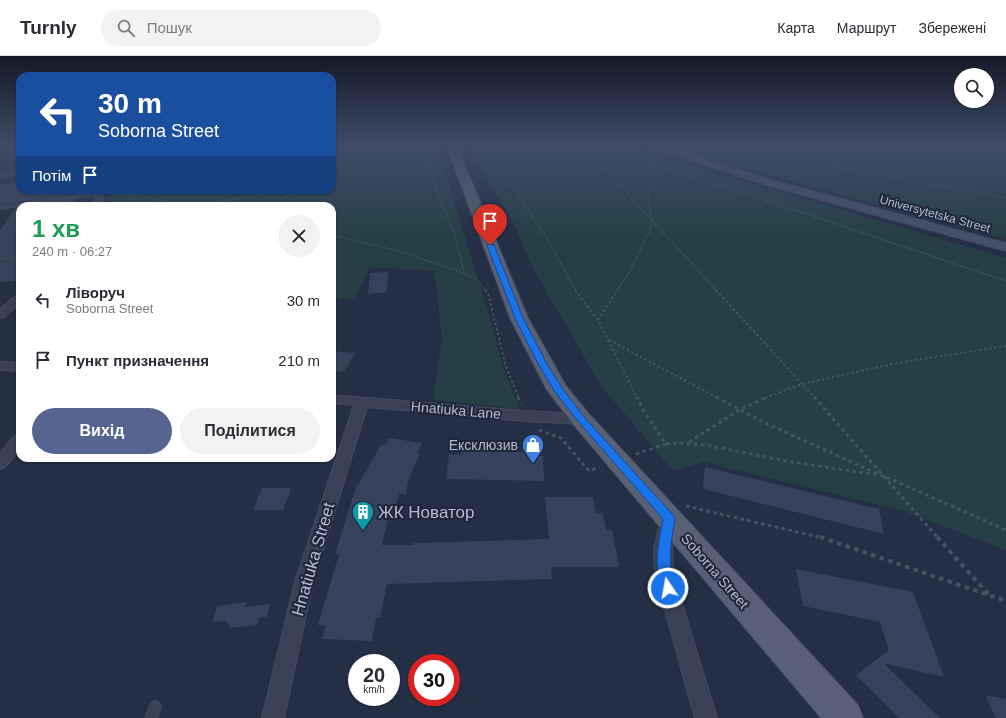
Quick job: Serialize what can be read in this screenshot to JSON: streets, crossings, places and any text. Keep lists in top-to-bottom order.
{
  "streets": {
    "main road": ["Universytetska Street", "Soborna Street"],
    "street": ["Hnatiuka Lane", "Hnatiuka Street"]
  },
  "crossings": [
    ["Hnatiuka Lane", "Hnatiuka Street"],
    ["Hnatiuka Lane", "Soborna Street"]
  ],
  "places": {
    "shop": ["Ексклюзив"],
    "building": ["ЖК Новатор"]
  },
  "page": {
    "header": "Turnly",
    "search": "Пошук",
    "nav": ["Карта", "Маршрут", "Збережені"],
    "turn": ["30 m", "Soborna Street"],
    "then": "Потім",
    "heading": ["1 хв", "240 m · 06:27"],
    "list": [
      {
        "name": "Ліворуч",
        "note": "Soborna Street",
        "value": "30 m"
      },
      {
        "name": "Пункт призначення",
        "value": "210 m"
      }
    ],
    "buttons": ["Вихід", "Поділитися"],
    "speed": "20 km/h",
    "limit": "30"
  }
}
